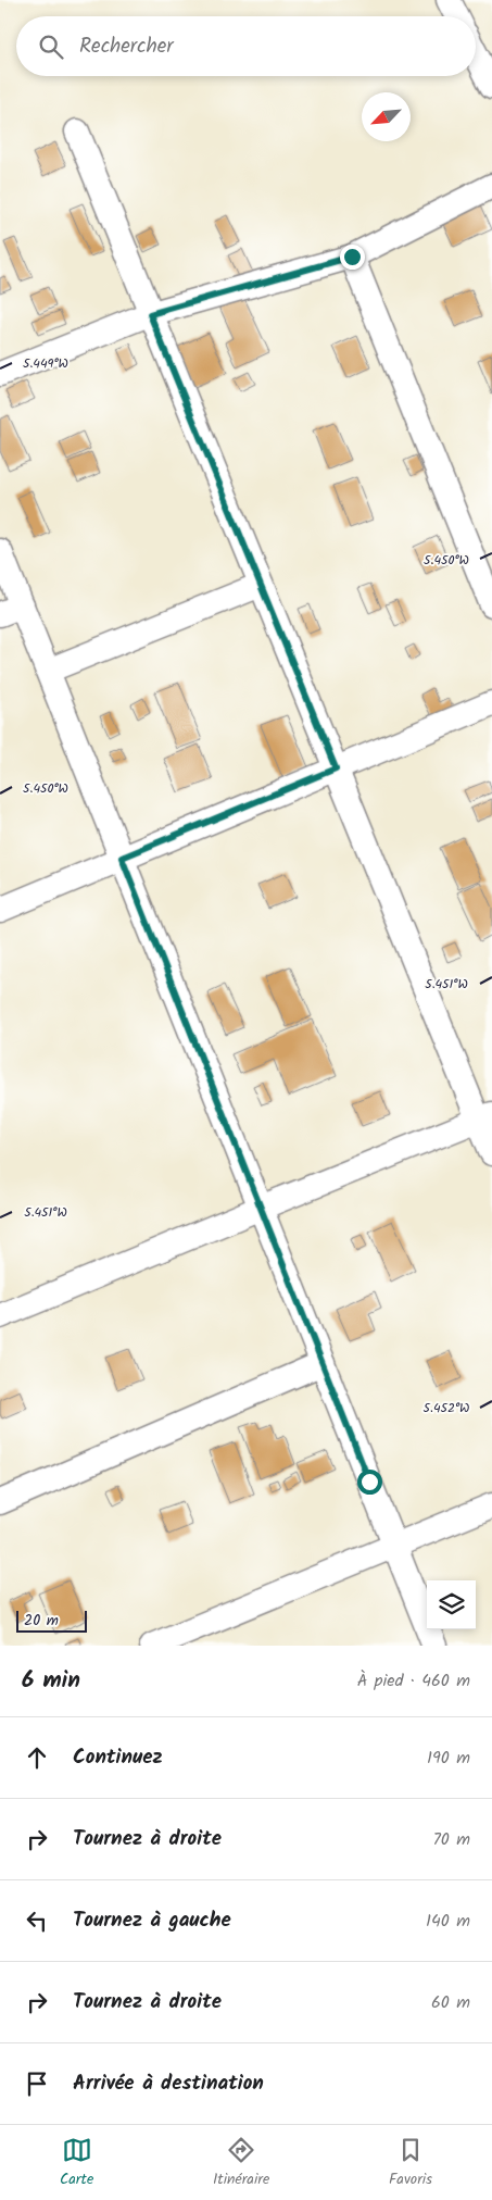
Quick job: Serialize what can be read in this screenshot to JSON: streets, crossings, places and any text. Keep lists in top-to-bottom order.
{
  "scale_bar": "20 m",
  "north": "bottom left",
  "page": {
    "search": "Rechercher",
    "scale": "20 m",
    "heading": ["6 min", "À pied · 460 m"],
    "list": [
      ["Continuez", "190 m"],
      ["Tournez à droite", "70 m"],
      ["Tournez à gauche", "140 m"],
      ["Tournez à droite", "60 m"],
      "Arrivée à destination"
    ],
    "nav": ["Carte", "Itinéraire", "Favoris"]
  },
  "coordinates": [
    "5.449°W",
    "5.450°W",
    "5.451°W",
    "5.452°W"
  ]
}
